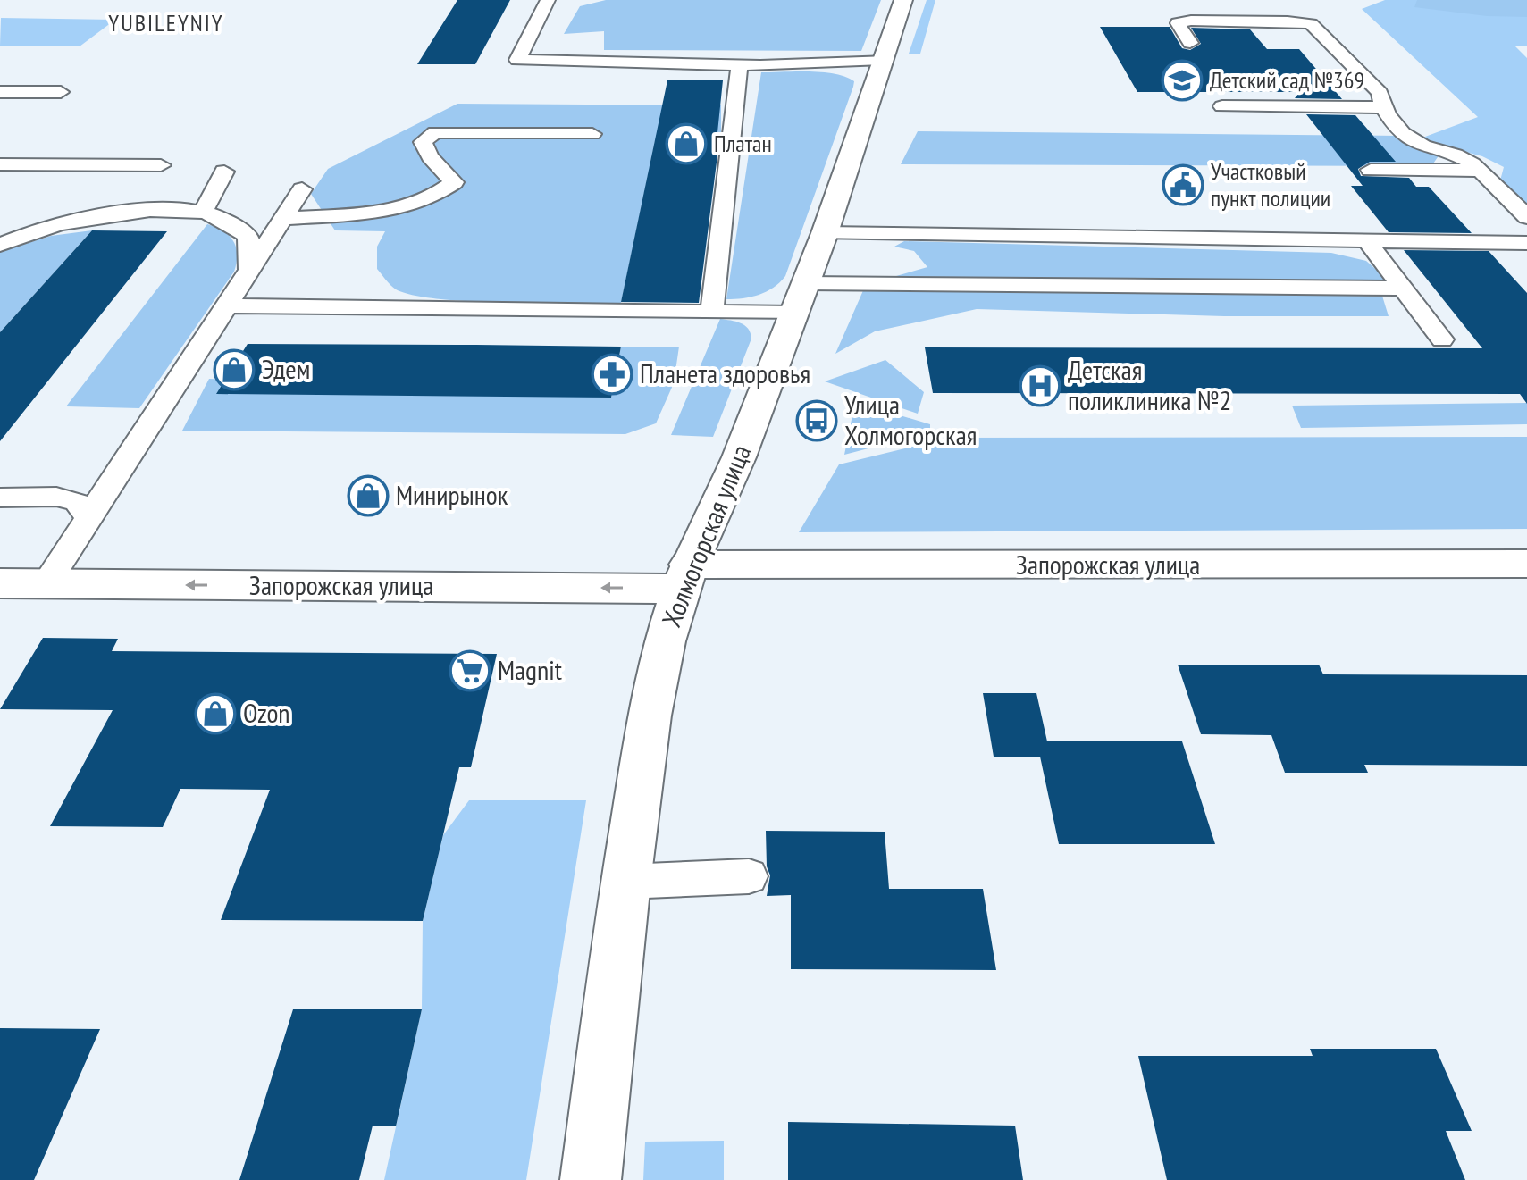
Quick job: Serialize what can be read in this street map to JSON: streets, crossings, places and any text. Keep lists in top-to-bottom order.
{
  "streets": {
    "main road": ["Холмогорская улица", "Запорожская улица"]
  },
  "crossings": [
    ["Холмогорская улица", "Запорожская улица"]
  ],
  "one_way": ["Запорожская улица"],
  "districts": ["YUBILEYNIY"],
  "places": {
    "school or university": ["Детский сад №369"],
    "shop": [
      "Платан",
      "Эдем",
      "Минирынок",
      "Ozon"
    ],
    "public building": ["Участковый пункт полиции"],
    "pharmacy": ["Планета здоровья"],
    "hospital": ["Детская поликлиника №2"],
    "bus stop": ["Улица Холмогорская"],
    "supermarket": ["Magnit"]
  }
}
